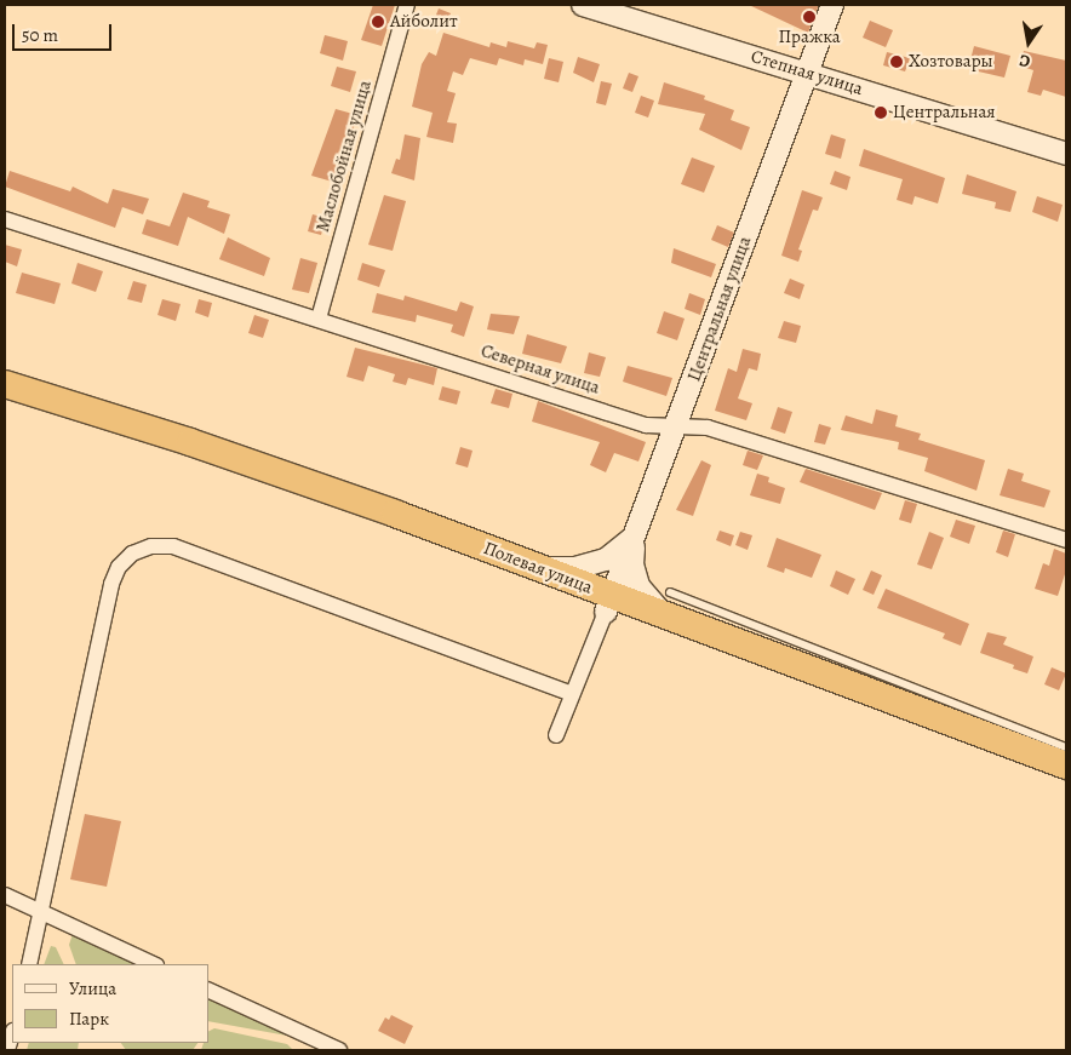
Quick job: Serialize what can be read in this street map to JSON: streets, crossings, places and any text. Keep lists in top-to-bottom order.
{
  "streets": {
    "highway": ["Полевая улица"],
    "street": [
      "Степная улица",
      "Маслобойная улица",
      "Центральная улица",
      "Северная улица"
    ]
  },
  "crossings": [
    ["Степная улица", "Центральная улица"],
    ["Маслобойная улица", "Северная улица"],
    ["Центральная улица", "Северная улица"],
    ["Центральная улица", "Полевая улица"]
  ],
  "places": [
    "Пражка",
    "Айболит",
    "Хозтовары",
    "Центральная"
  ],
  "legend": ["Улица", "Парк"],
  "scale_bar": "50 m",
  "north": "bottom"
}
